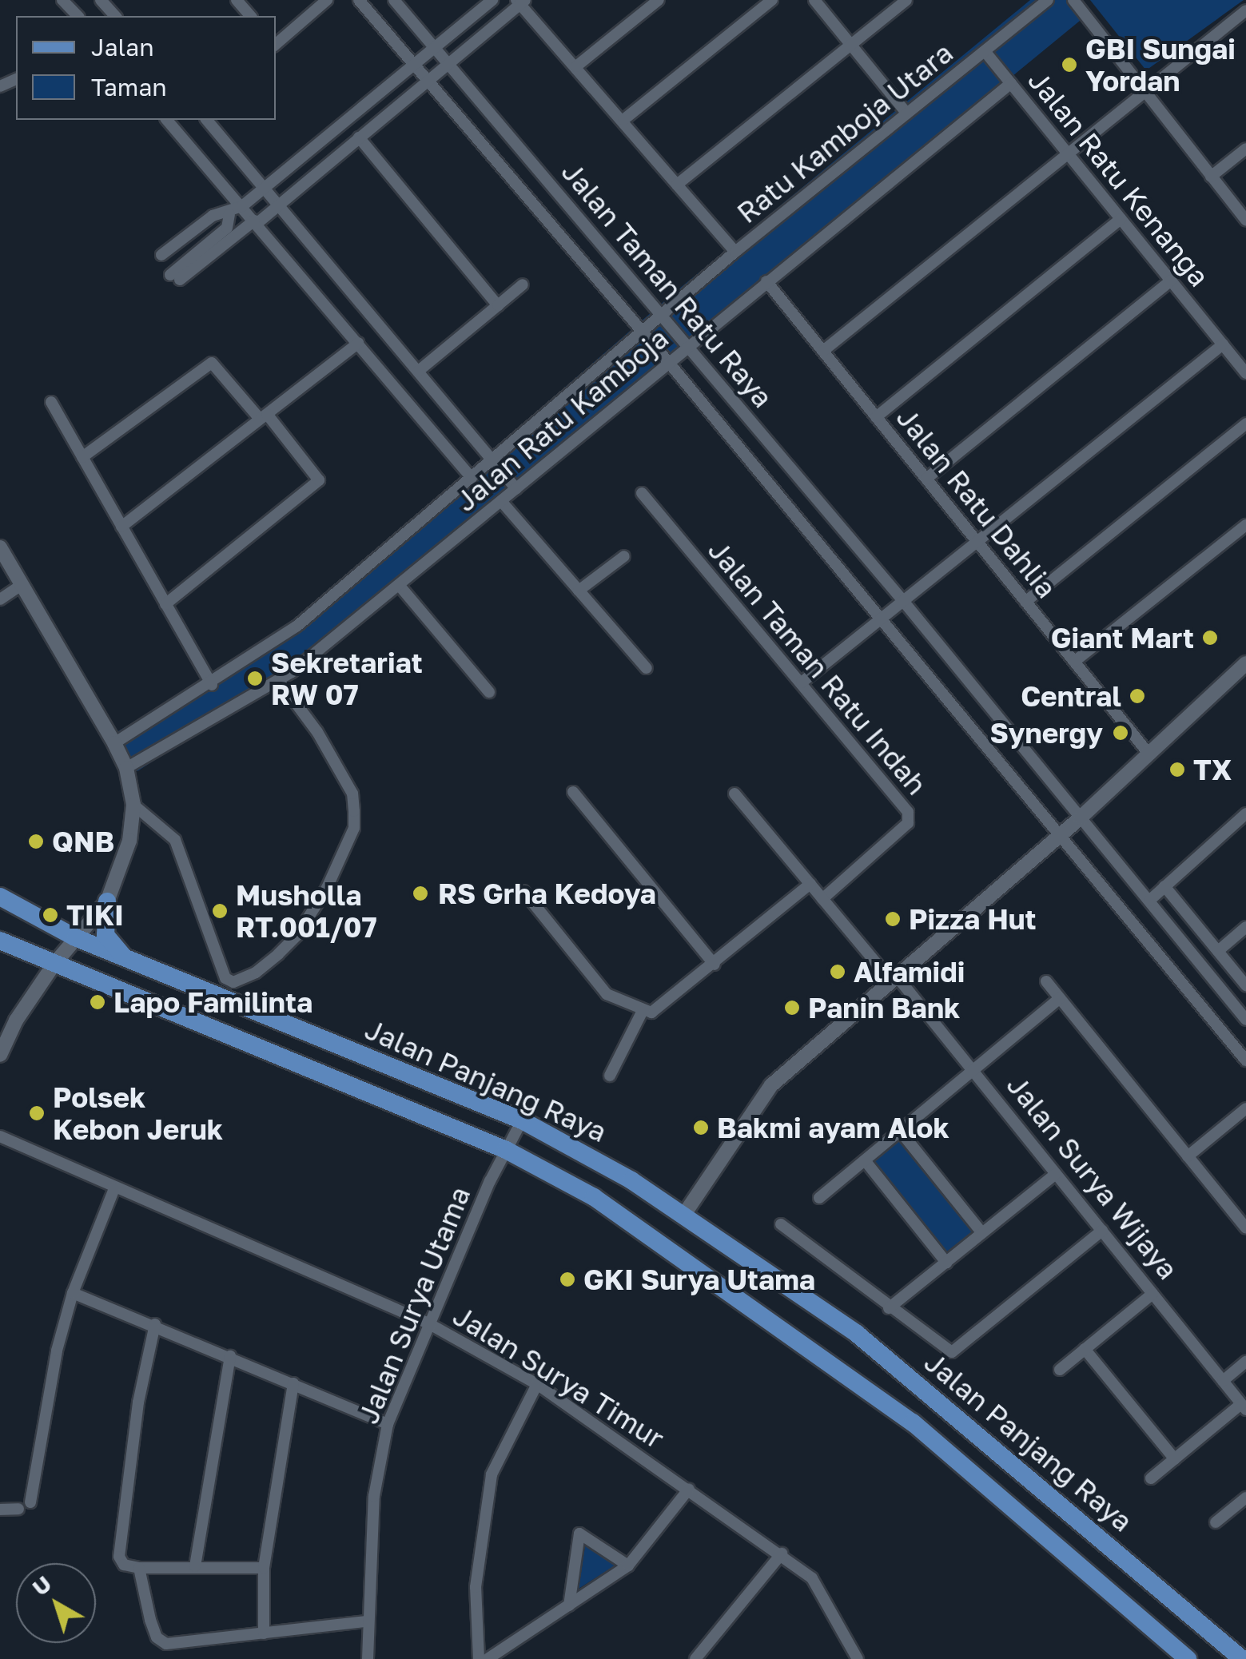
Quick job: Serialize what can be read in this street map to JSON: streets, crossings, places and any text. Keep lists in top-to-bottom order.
{
  "streets": {
    "main road": ["Jalan Panjang Raya"],
    "street": [
      "Ratu Kamboja Utara",
      "Jalan Ratu Kenanga",
      "Jalan Taman Ratu Raya",
      "Jalan Ratu Kamboja",
      "Jalan Ratu Dahlia",
      "Jalan Taman Ratu Indah",
      "Jalan Surya Wijaya",
      "Jalan Surya Utama",
      "Jalan Surya Timur"
    ]
  },
  "crossings": [
    ["Ratu Kamboja Utara", "Jalan Ratu Kenanga"],
    ["Ratu Kamboja Utara", "Jalan Ratu Kamboja"],
    ["Jalan Ratu Kenanga", "Jalan Ratu Kamboja"],
    ["Jalan Taman Ratu Raya", "Jalan Ratu Kamboja"],
    ["Jalan Ratu Kamboja", "Jalan Ratu Dahlia"],
    ["Jalan Taman Ratu Indah", "Jalan Surya Wijaya"],
    ["Jalan Panjang Raya", "Jalan Surya Utama"],
    ["Jalan Surya Utama", "Jalan Surya Timur"]
  ],
  "places": [
    "GBI Sungai Yordan",
    "Giant Mart",
    "Sekretariat RW 07",
    "Central",
    "Synergy",
    "TX",
    "QNB",
    "RS Grha Kedoya",
    "Musholla RT.001/07",
    "TIKI",
    "Pizza Hut",
    "Alfamidi",
    "Lapo Familinta",
    "Panin Bank",
    "Polsek Kebon Jeruk",
    "Bakmi ayam Alok",
    "GKI Surya Utama"
  ],
  "legend": ["Jalan", "Taman"],
  "north": "top left"
}
